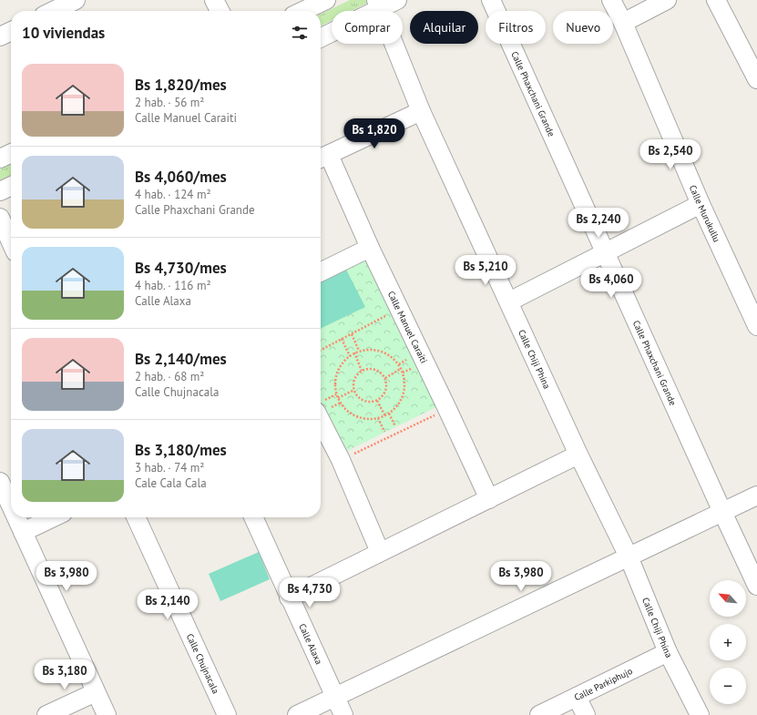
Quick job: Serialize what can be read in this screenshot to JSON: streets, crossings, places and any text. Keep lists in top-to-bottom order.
{
  "streets": {
    "street": [
      "Calle Phaxchani Grande",
      "Calle Murukullu",
      "Calle Manuel Caraiti",
      "Calle Chiji Phina",
      "Calle Alaxa",
      "Calle Chujnacala",
      "Calle Parkiphujo"
    ]
  },
  "crossings": [
    ["Calle Chiji Phina", "Calle Parkiphujo"]
  ],
  "north": "top left",
  "page": {
    "chip": [
      "Comprar",
      "Alquilar",
      "Filtros",
      "Nuevo"
    ],
    "heading": "10 viviendas",
    "list": [
      {
        "name": "Bs 1,820/mes",
        "note": "2 hab. · 56 m² · Calle Manuel Caraiti"
      },
      {
        "name": "Bs 4,060/mes",
        "note": "4 hab. · 124 m² · Calle Phaxchani Grande"
      },
      {
        "name": "Bs 4,730/mes",
        "note": "4 hab. · 116 m² · Calle Alaxa"
      },
      {
        "name": "Bs 2,140/mes",
        "note": "2 hab. · 68 m² · Calle Chujnacala"
      },
      {
        "name": "Bs 3,180/mes",
        "note": "3 hab. · 74 m² · Cale Cala Cala"
      }
    ],
    "price": [
      "Bs 1,820",
      "Bs 2,540",
      "Bs 2,240",
      "Bs 5,210",
      "Bs 4,060",
      "Bs 3,980",
      "Bs 3,980",
      "Bs 4,730",
      "Bs 2,140",
      "Bs 3,180"
    ],
    "map_buttons": ["+", "−"]
  }
}
